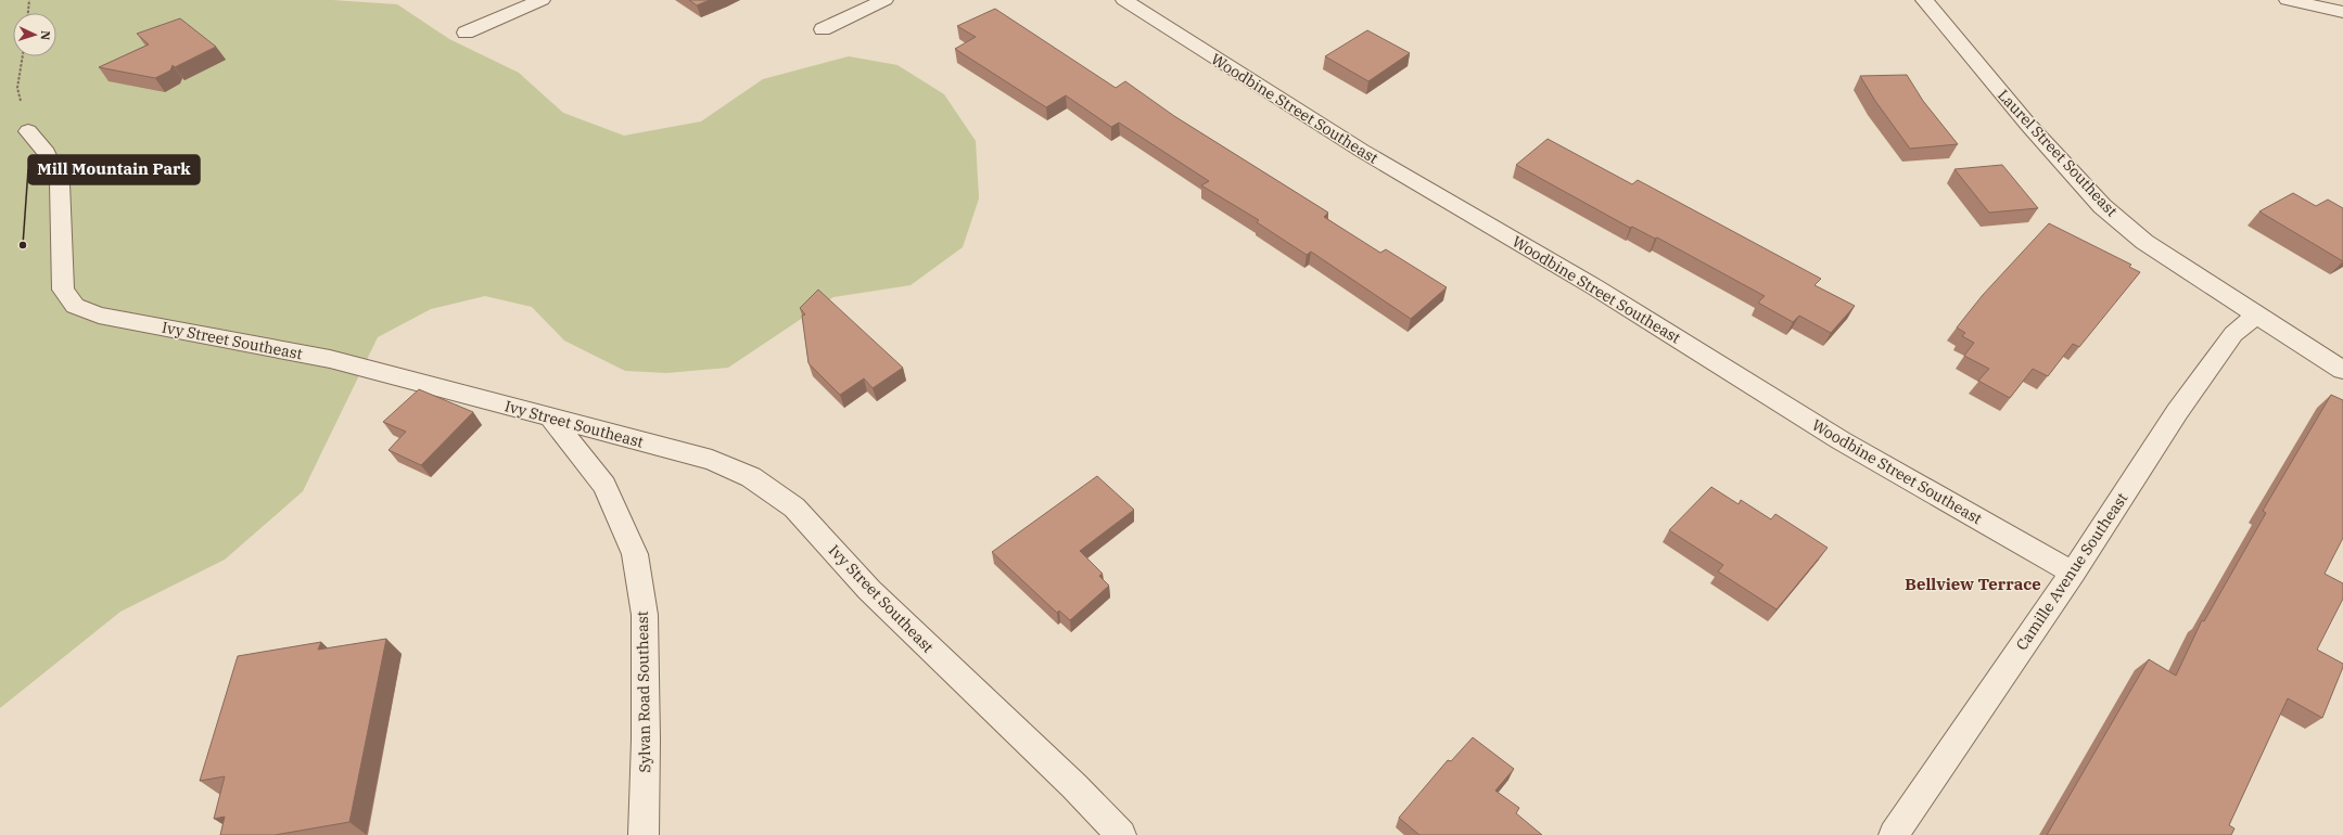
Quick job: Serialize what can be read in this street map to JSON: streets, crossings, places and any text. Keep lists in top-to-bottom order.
{
  "streets": {
    "street": [
      "Woodbine Street Southeast",
      "Laurel Street Southeast",
      "Ivy Street Southeast",
      "Camille Avenue Southeast",
      "Sylvan Road Southeast"
    ]
  },
  "crossings": [
    ["Woodbine Street Southeast", "Camille Avenue Southeast"],
    ["Laurel Street Southeast", "Camille Avenue Southeast"],
    ["Ivy Street Southeast", "Sylvan Road Southeast"]
  ],
  "districts": ["Bellview Terrace"],
  "places": ["Mill Mountain Park"],
  "north": "right"
}
